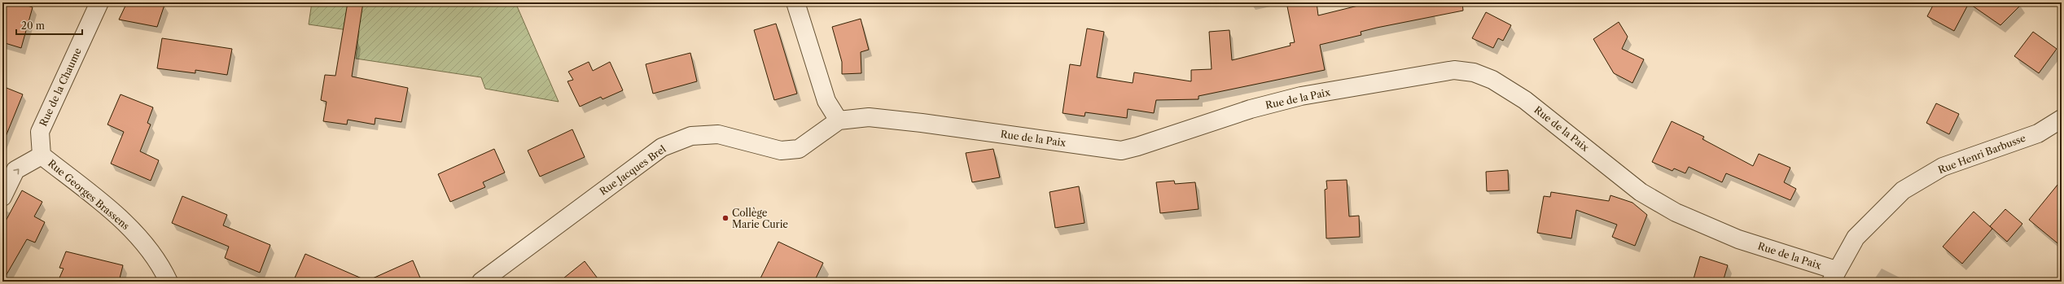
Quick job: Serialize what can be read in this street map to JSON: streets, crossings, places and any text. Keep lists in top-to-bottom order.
{
  "streets": {
    "street": [
      "Rue de la Chaume",
      "Rue de la Paix",
      "Rue Henri Barbusse",
      "Rue Jacques Brel",
      "Rue Georges Brassens"
    ]
  },
  "crossings": [
    ["Rue de la Chaume", "Rue Georges Brassens"],
    ["Rue de la Paix", "Rue Henri Barbusse"],
    ["Rue de la Paix", "Rue Jacques Brel"]
  ],
  "places": ["Collège Marie Curie"],
  "scale_bar": "20 m"
}
